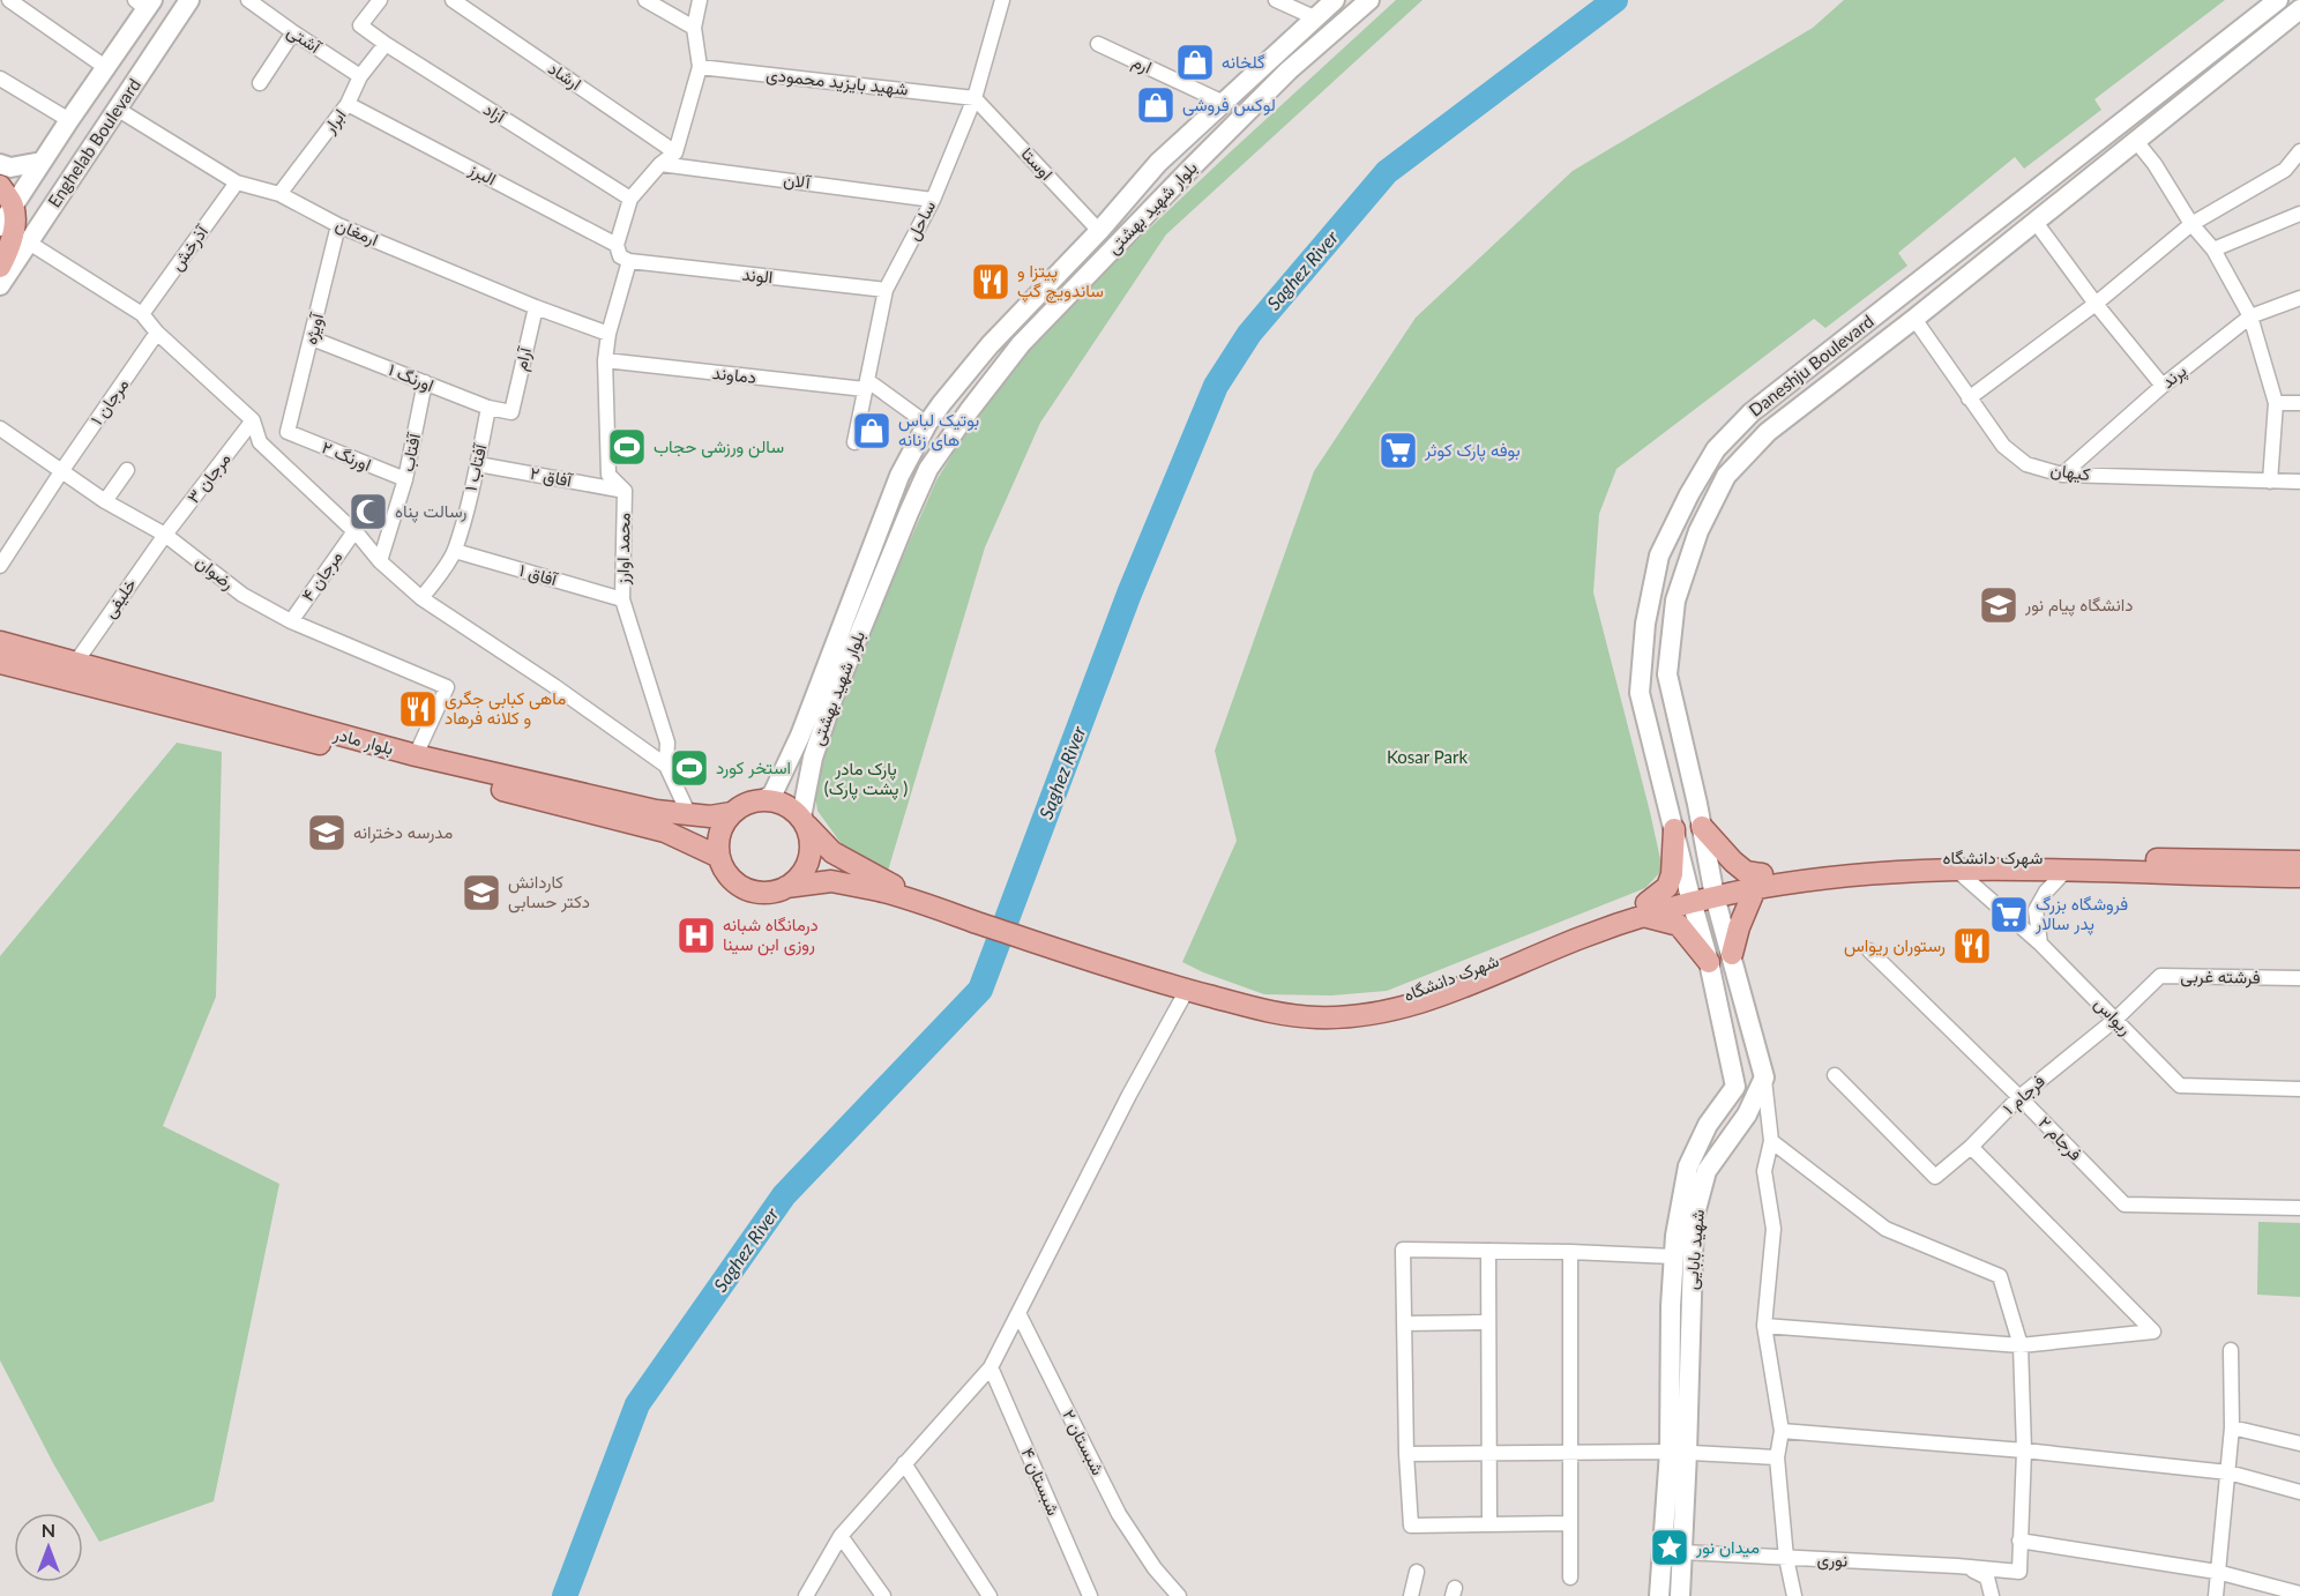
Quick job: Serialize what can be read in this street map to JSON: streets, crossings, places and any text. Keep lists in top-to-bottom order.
{
  "streets": {
    "main road": [
      "Enghelab Boulevard",
      "بلوار شهید بهشتی",
      "Daneshju Boulevard",
      "بلوار مادر",
      "شهرک دانشگاه",
      "شهید بابایی"
    ],
    "street": [
      "آشتی",
      "ارم",
      "ارشاد",
      "شهید بایزید محمودی",
      "آزاد",
      "ابرار",
      "اوستا",
      "البرز",
      "آلان",
      "ساحل",
      "ارمغان",
      "آذرخش",
      "الوند",
      "آویژه",
      "آرام",
      "دماوند",
      "پرند",
      "اورنگ ۱",
      "مرجان ۱",
      "آفتاب",
      "اورنگ ۲",
      "آفتاب ۱",
      "کیهان",
      "آفاق ۲",
      "مرجان ۳",
      "محمد اوارز",
      "رضوان",
      "آفاق ۱",
      "مرجان ۴",
      "خلیفی",
      "فرشته غربی",
      "ریواس",
      "فرجام ۱",
      "فرجام ۲",
      "شبستان ۲",
      "شبستان ۴",
      "نوری"
    ]
  },
  "crossings": [
    ["آشتی", "ابرار"],
    ["ارم", "بلوار شهید بهشتی"],
    ["شهید بایزید محمودی", "اوستا"],
    ["شهید بایزید محمودی", "ساحل"],
    ["آزاد", "ابرار"],
    ["ابرار", "البرز"],
    ["ابرار", "ارمغان"],
    ["Enghelab Boulevard", "ارمغان"],
    ["اوستا", "بلوار شهید بهشتی"],
    ["اوستا", "ساحل"],
    ["آلان", "ساحل"],
    ["بلوار شهید بهشتی", "بلوار مادر"],
    ["ساحل", "الوند"],
    ["ساحل", "دماوند"],
    ["ارمغان", "آذرخش"],
    ["ارمغان", "آویژه"],
    ["ارمغان", "آرام"],
    ["ارمغان", "محمد اوارز"],
    ["الوند", "محمد اوارز"],
    ["آویژه", "اورنگ ۱"],
    ["آویژه", "اورنگ ۲"],
    ["آرام", "اورنگ ۱"],
    ["Daneshju Boulevard", "کیهان"],
    ["Daneshju Boulevard", "شهید بابایی"],
    ["دماوند", "محمد اوارز"],
    ["پرند", "کیهان"],
    ["اورنگ ۱", "آفتاب"],
    ["اورنگ ۱", "آفتاب ۱"],
    ["مرجان ۱", "رضوان"],
    ["آفتاب", "اورنگ ۲"],
    ["آفتاب ۱", "آفاق ۲"],
    ["آفتاب ۱", "آفاق ۱"],
    ["آفاق ۲", "محمد اوارز"],
    ["مرجان ۳", "رضوان"],
    ["مرجان ۳", "خلیفی"],
    ["محمد اوارز", "آفاق ۱"],
    ["رضوان", "مرجان ۴"],
    ["رضوان", "خلیفی"],
    ["رضوان", "بلوار مادر"],
    ["خلیفی", "بلوار مادر"],
    ["فرشته غربی", "ریواس"],
    ["فرشته غربی", "فرجام ۱"],
    ["ریواس", "فرجام ۱"],
    ["فرجام ۱", "فرجام ۲"],
    ["شهید بابایی", "نوری"]
  ],
  "water": ["Saghez River"],
  "parks": ["Kosar Park", "پارک مادر (پشت پارک )"],
  "places": {
    "shop": ["گلخانه", "لوکس فروشی", "بوتیک لباس های زنانه"],
    "restaurant": ["پیتزا و ساندویچ گپ", "ماهی کبابی جگری و کلانه فرهاد", "رستوران ریواس"],
    "sports": ["سالن ورزشی حجاب", "استخر کورد"],
    "supermarket": ["بوفه پارک کوثر", "فروشگاه بزرگ پدر سالار"],
    "mosque": ["رسالت پناه"],
    "school or university": ["دانشگاه پیام نور", "مدرسه دخترانه", "کاردانش دکتر حسابی"],
    "hospital": ["درمانگاه شبانه روزی ابن سینا"],
    "place": ["میدان نور"]
  },
  "north": "top"
}
